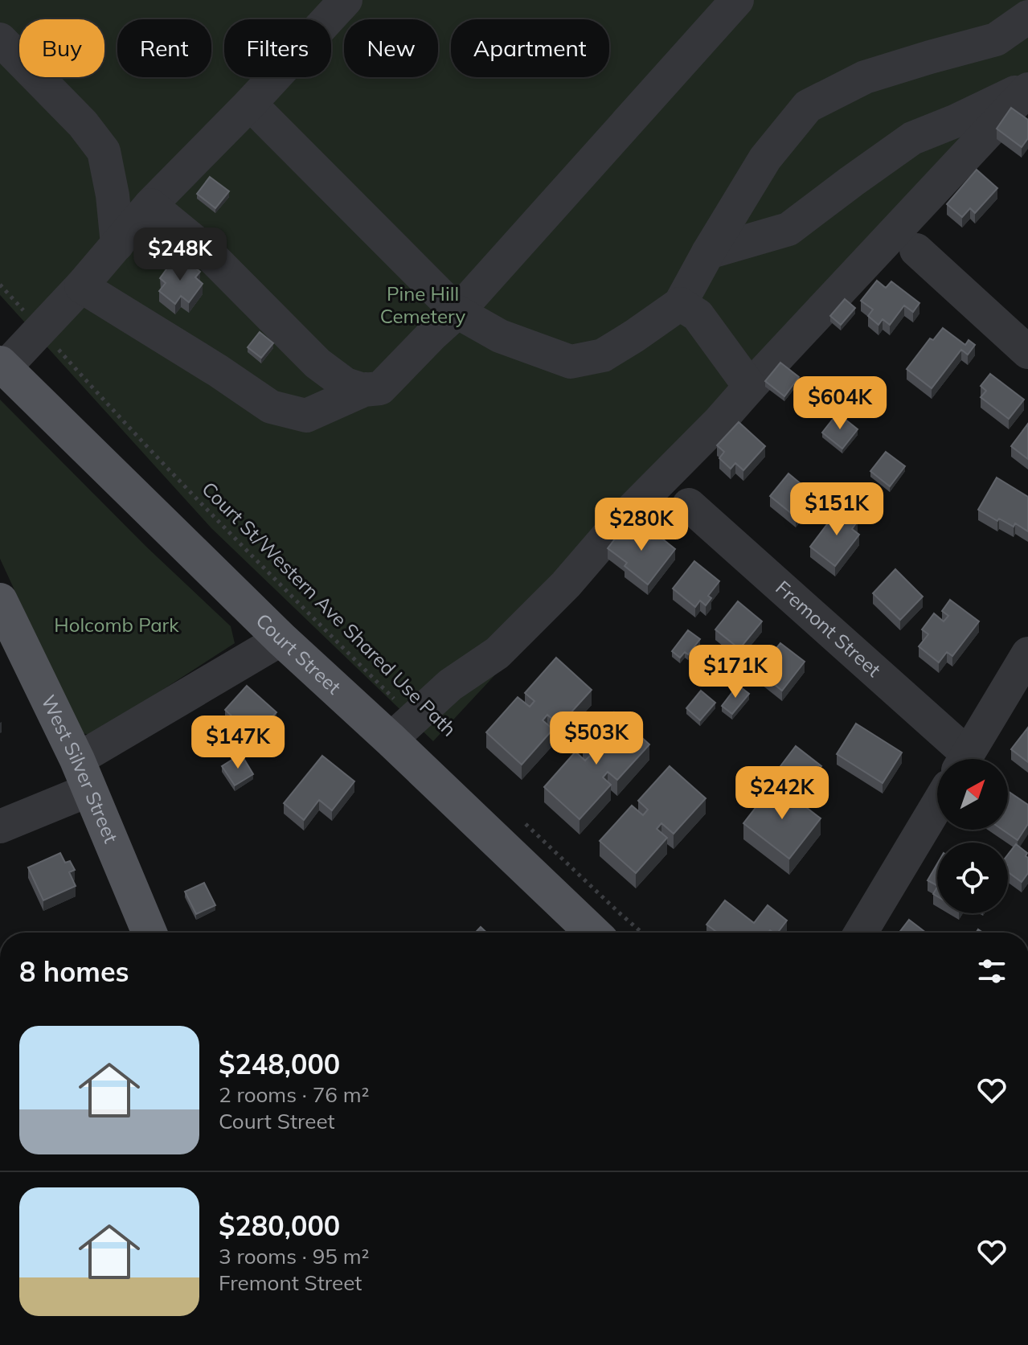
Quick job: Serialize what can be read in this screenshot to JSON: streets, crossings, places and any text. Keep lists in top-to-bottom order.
{
  "streets": {
    "main road": ["Court Street", "West Silver Street"],
    "street": ["Fremont Street"],
    "path": ["Court St/Western Ave Shared Use Path"]
  },
  "crossings": [
    ["Court St/Western Ave Shared Use Path", "Court Street"]
  ],
  "parks": ["Pine Hill Cemetery", "Holcomb Park"],
  "north": "top right",
  "page": {
    "chip": [
      "Buy",
      "Rent",
      "Filters",
      "New",
      "Apartment"
    ],
    "price": [
      "$248K",
      "$604K",
      "$151K",
      "$280K",
      "$171K",
      "$503K",
      "$147K",
      "$242K"
    ],
    "heading": "8 homes",
    "list": [
      {
        "name": "$248,000",
        "note": "2 rooms · 76 m² · Court Street"
      },
      {
        "name": "$280,000",
        "note": "3 rooms · 95 m² · Fremont Street"
      }
    ]
  }
}
